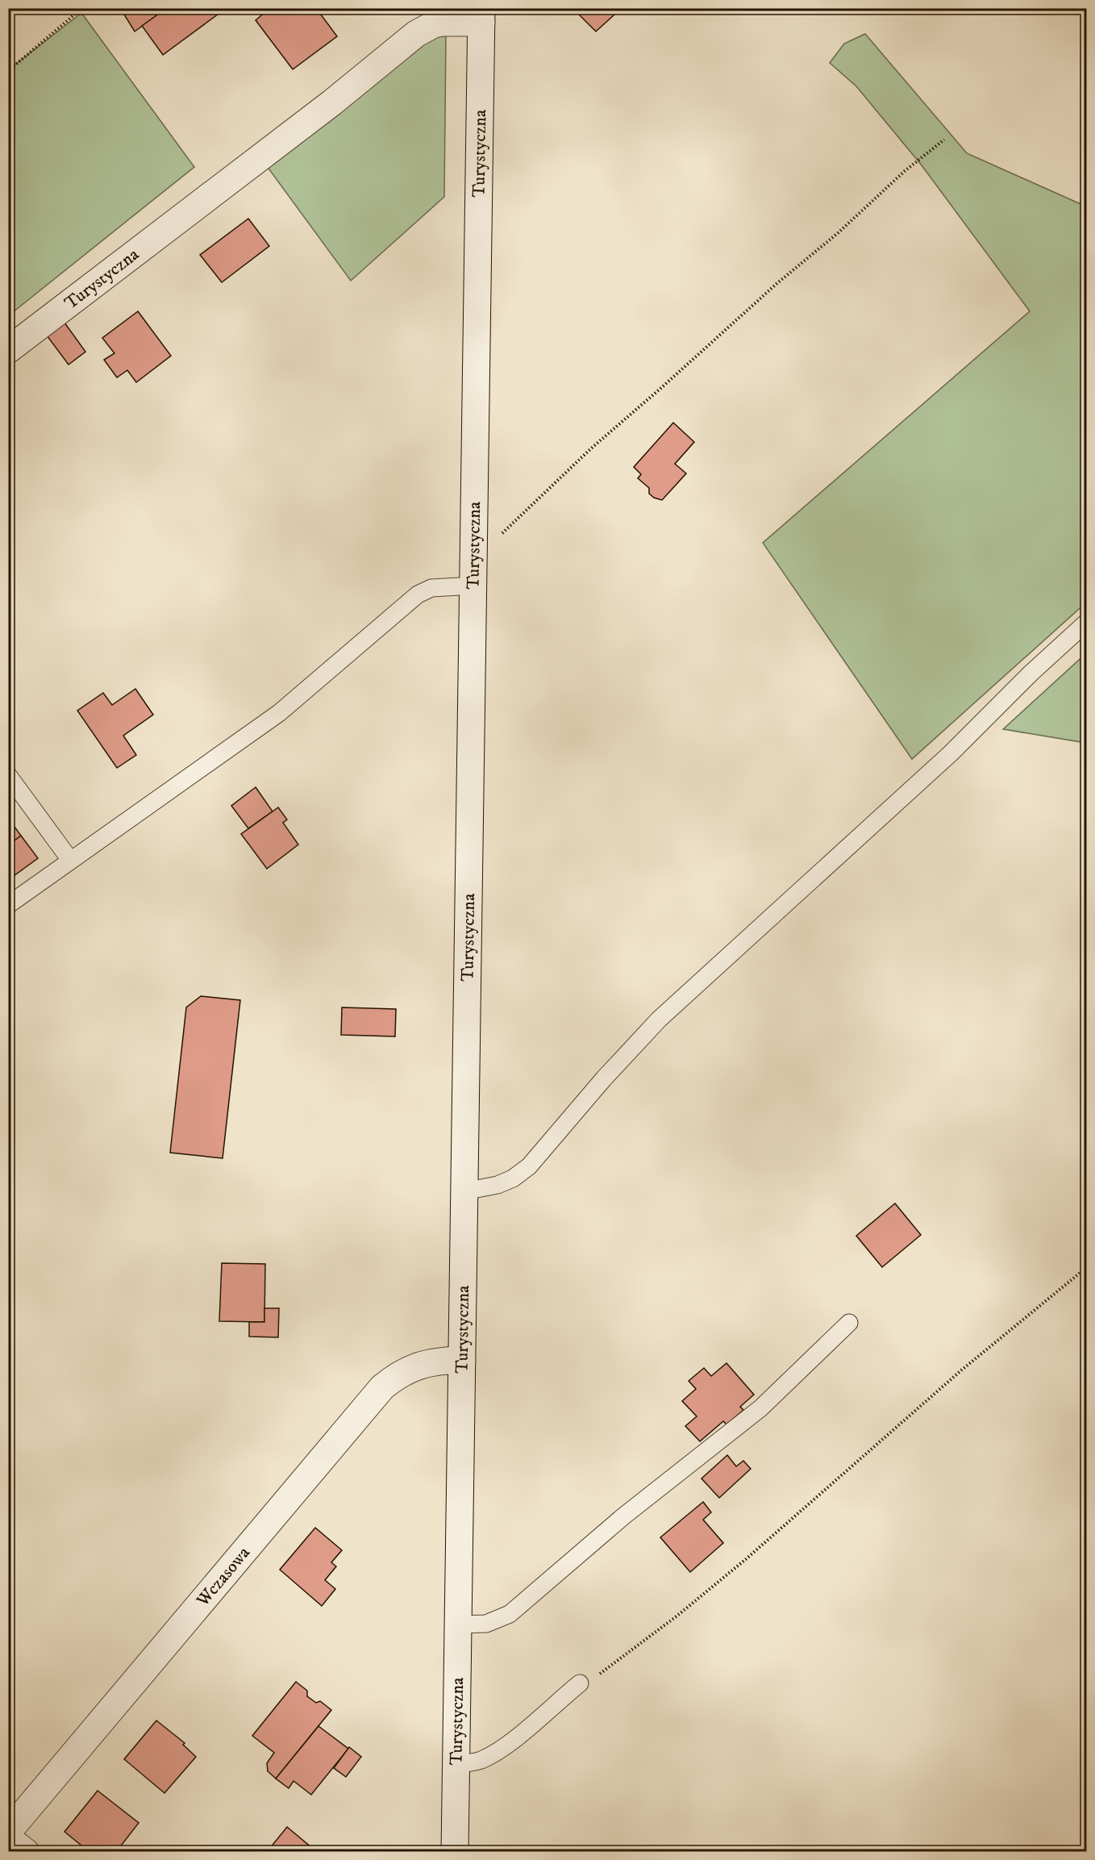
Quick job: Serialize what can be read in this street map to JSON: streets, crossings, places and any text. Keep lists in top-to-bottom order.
{
  "streets": {
    "main road": ["Turystyczna", "Wczasowa"]
  },
  "crossings": [
    ["Turystyczna", "Wczasowa"]
  ]
}
